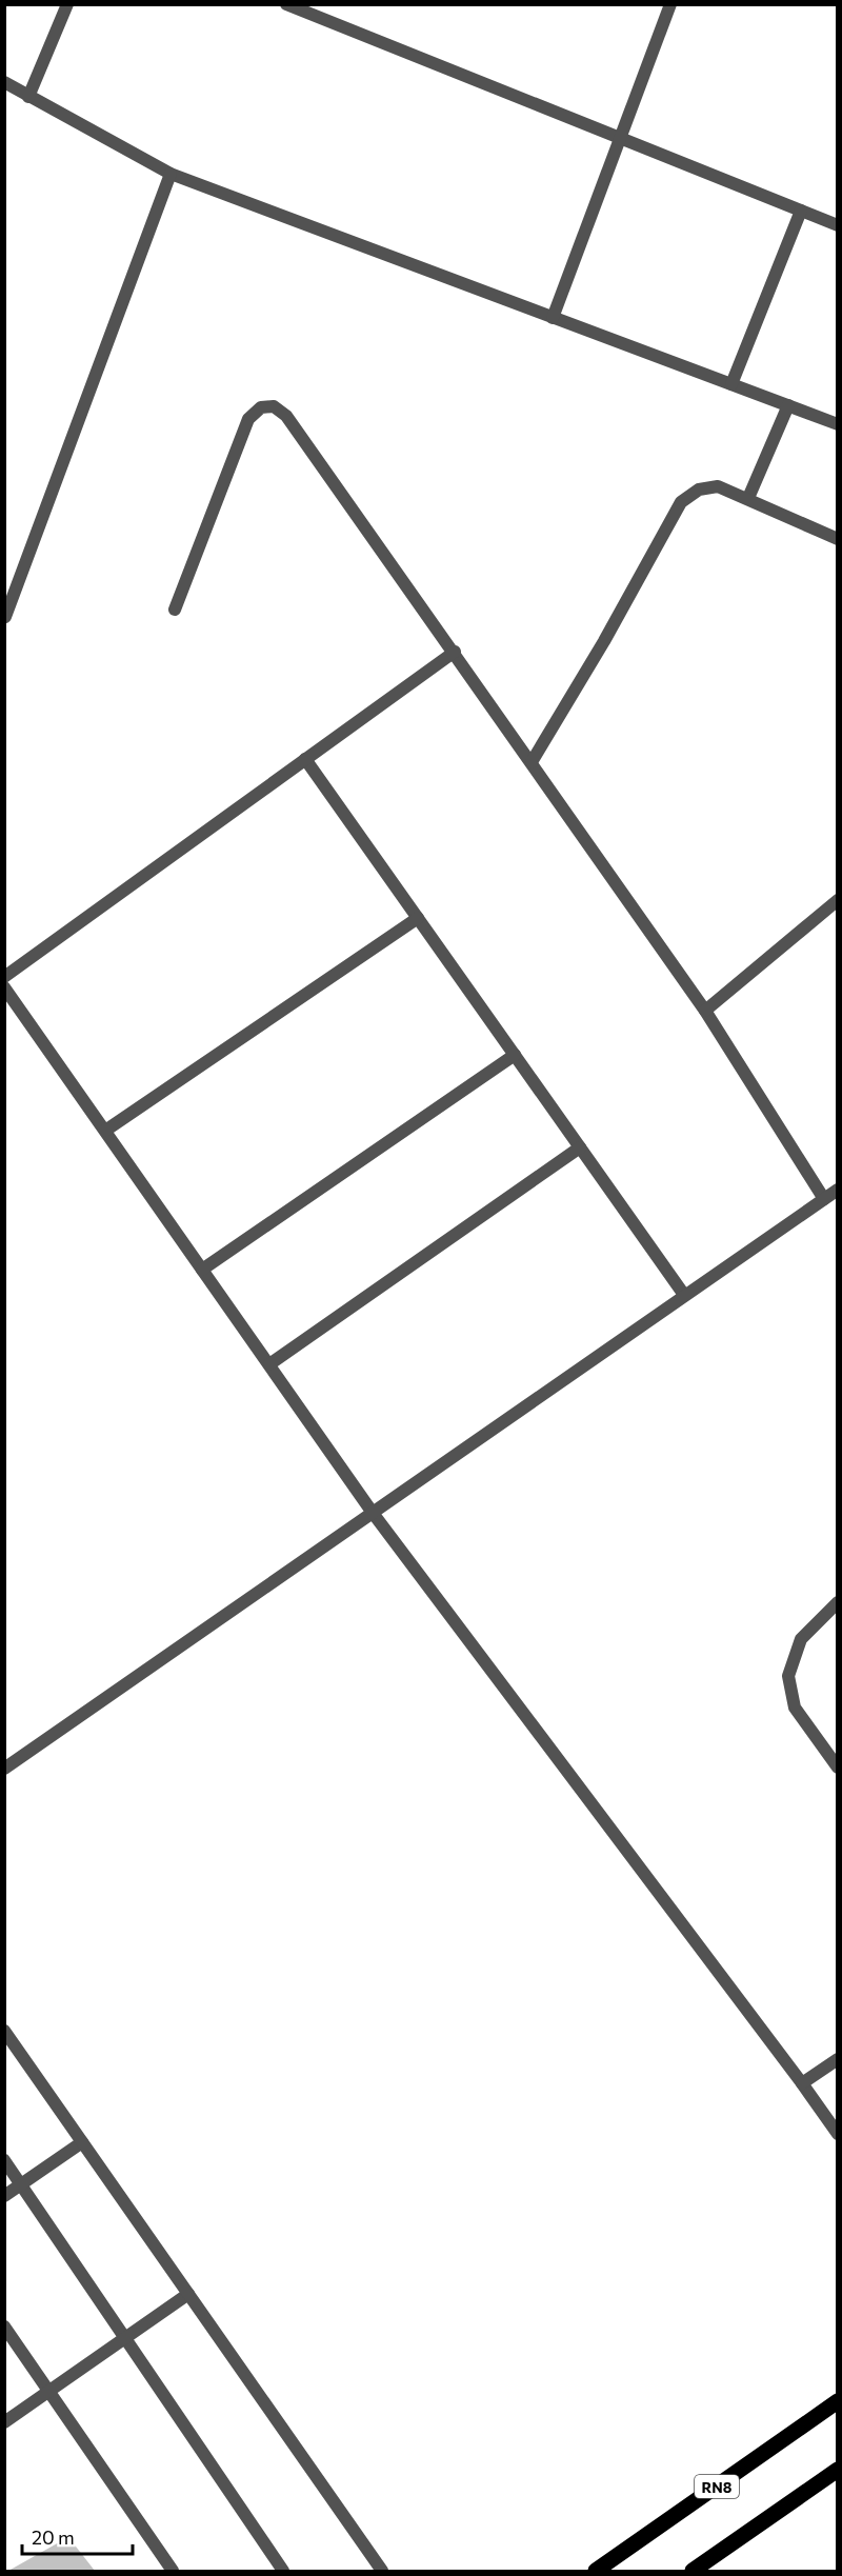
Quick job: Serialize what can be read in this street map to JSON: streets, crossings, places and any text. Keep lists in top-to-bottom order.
{
  "streets": {
    "main road": ["RN8"]
  },
  "scale_bar": "20 m"
}
